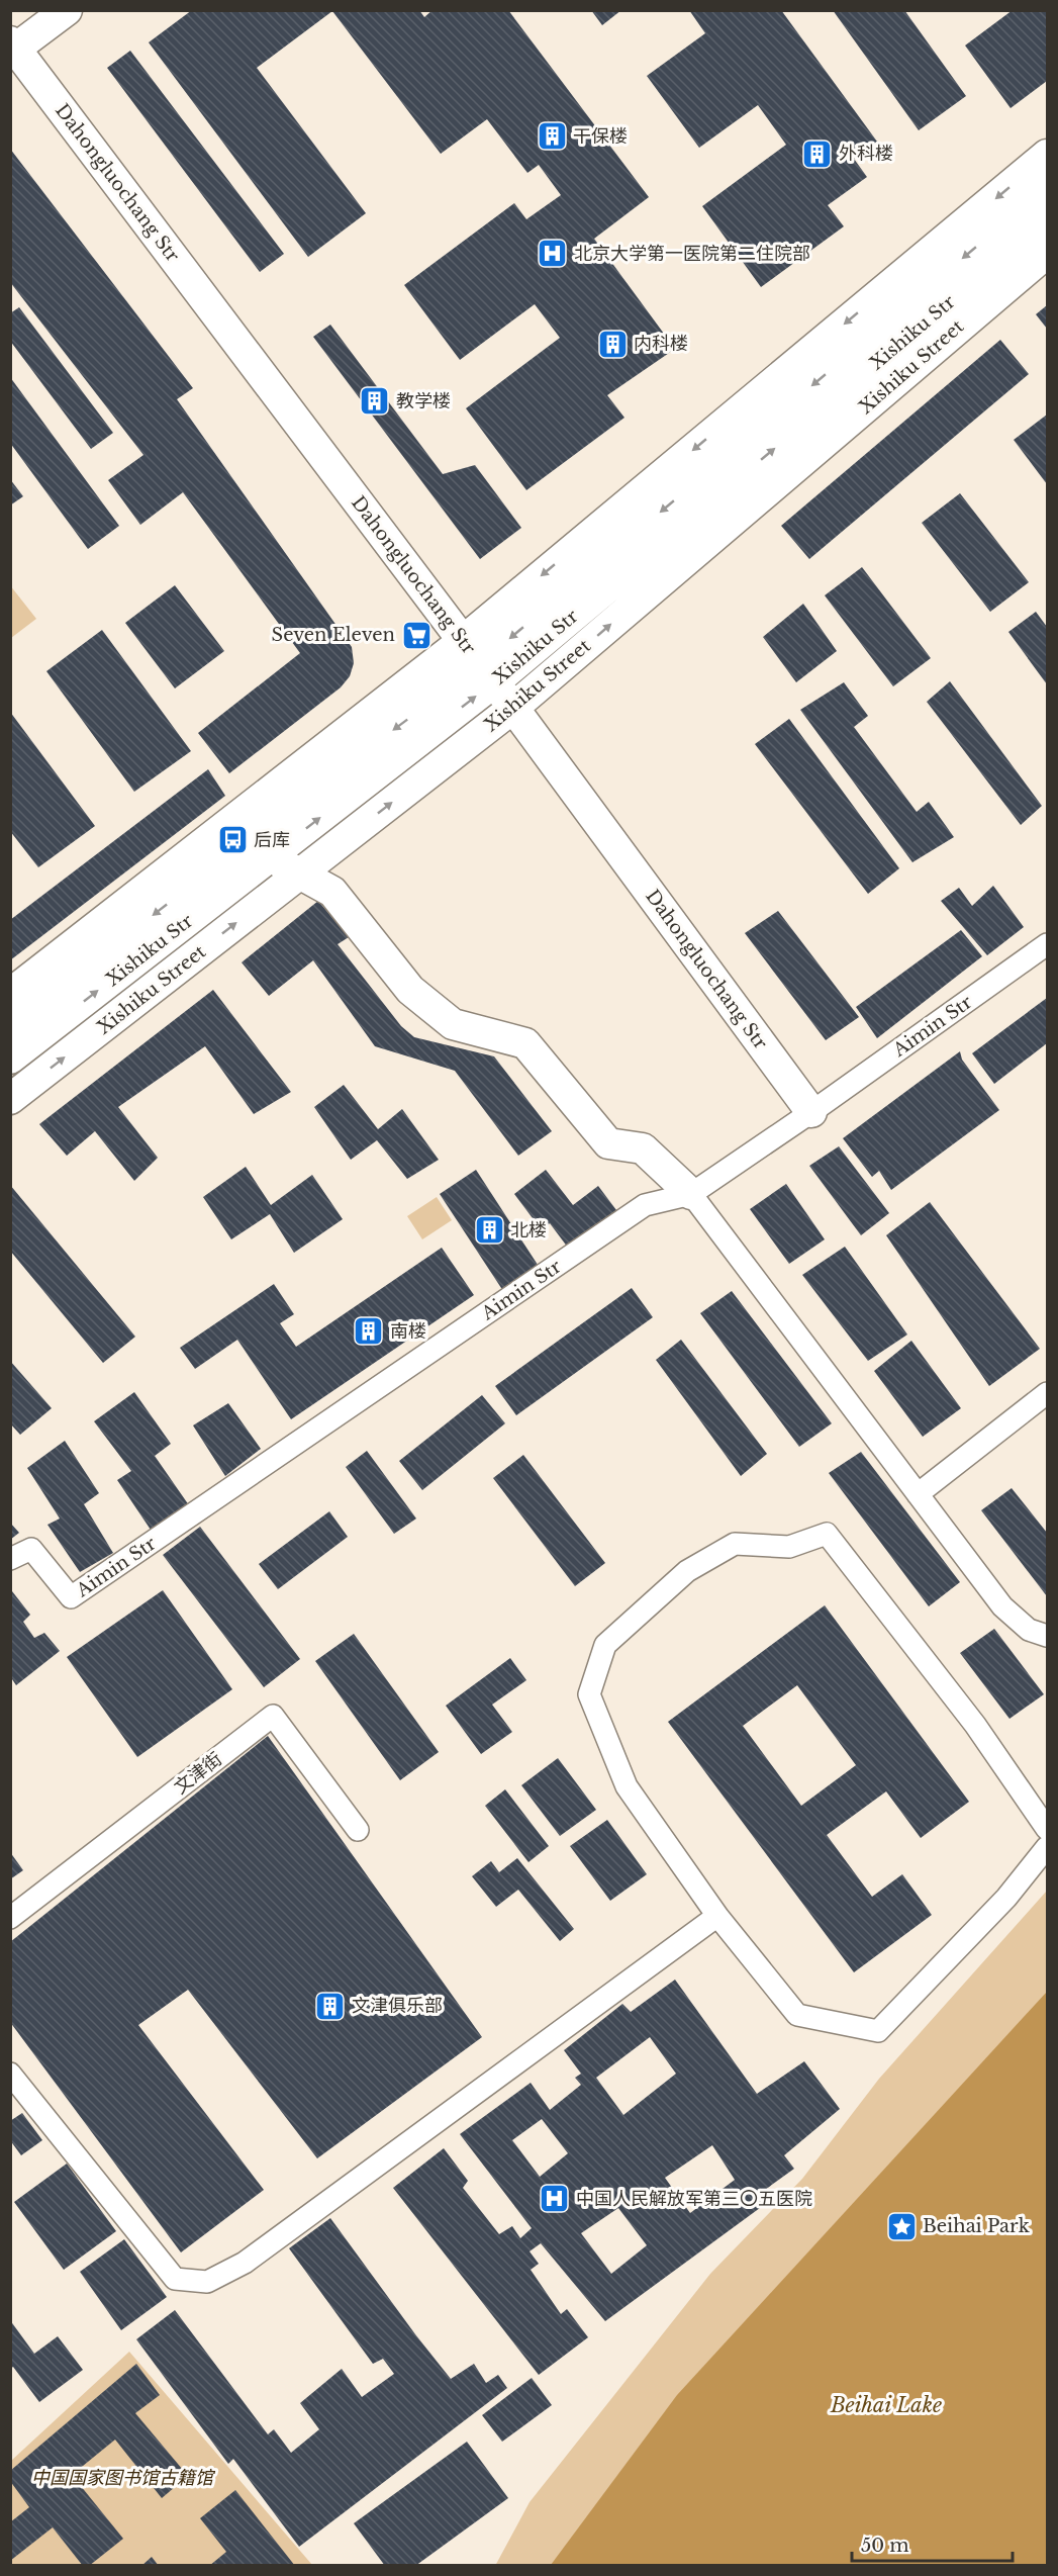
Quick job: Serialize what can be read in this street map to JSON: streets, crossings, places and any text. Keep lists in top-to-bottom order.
{
  "streets": {
    "street": [
      "Dahongluochang Str",
      "Xishiku Str",
      "Xishiku Street",
      "Aimin Str",
      "文津街"
    ]
  },
  "crossings": [
    ["Dahongluochang Str", "Xishiku Str"],
    ["Dahongluochang Str", "Xishiku Street"],
    ["Dahongluochang Str", "Aimin Str"]
  ],
  "water": ["Beihai Lake"],
  "parks": ["中国国家图书馆古籍馆"],
  "places": {
    "building": [
      "干保楼",
      "外科楼",
      "内科楼",
      "教学楼",
      "北楼",
      "南楼",
      "文津俱乐部"
    ],
    "hospital": ["北京大学第一医院第二住院部", "中国人民解放军第三〇五医院"],
    "supermarket": ["Seven Eleven"],
    "bus stop": ["后库"],
    "place": ["Beihai Park"]
  },
  "scale_bar": "50 m"
}
